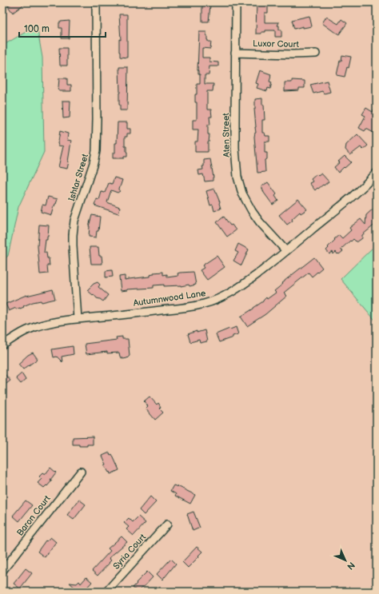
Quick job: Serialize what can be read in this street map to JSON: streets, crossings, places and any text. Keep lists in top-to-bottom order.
{
  "streets": {
    "street": [
      "Luxor Court",
      "Aten Street",
      "Ishtar Street",
      "Autumnwood Lane",
      "Baron Court",
      "Syria Court"
    ]
  },
  "crossings": [
    ["Luxor Court", "Aten Street"],
    ["Aten Street", "Autumnwood Lane"],
    ["Ishtar Street", "Autumnwood Lane"]
  ],
  "scale_bar": "100 m",
  "north": "bottom right"
}
